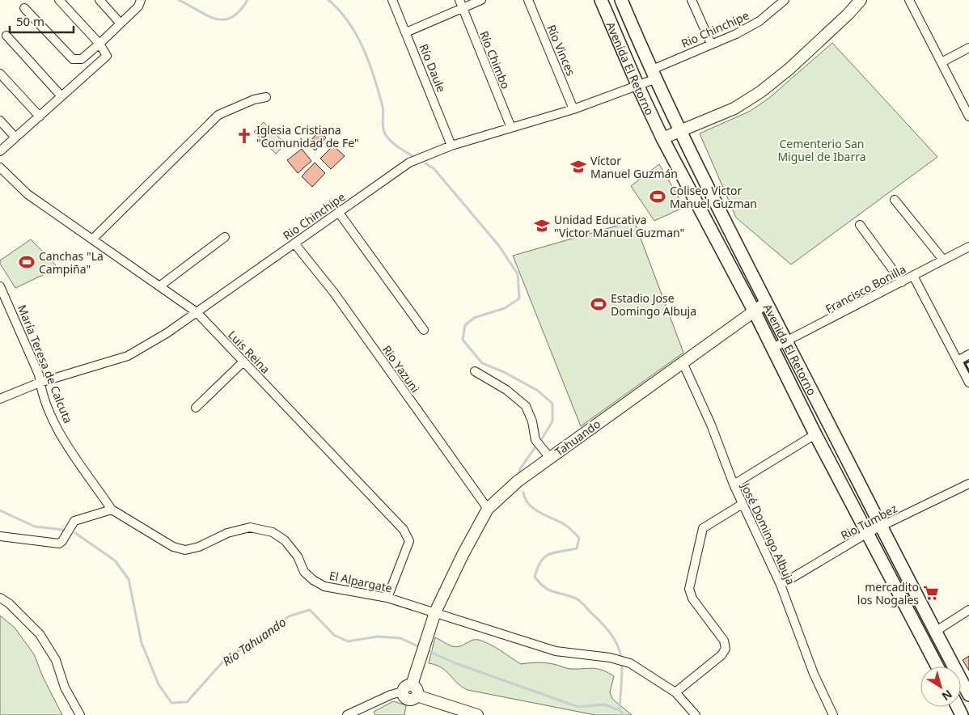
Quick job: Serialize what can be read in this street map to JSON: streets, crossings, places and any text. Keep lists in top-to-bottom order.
{
  "streets": {
    "main road": ["Avenida El Retorno"],
    "street": [
      "Rio Chinchipe",
      "Río Vinces",
      "Río Chimbo",
      "Río Daule",
      "Francisco Bonilla",
      "Luis Reina",
      "María Teresa de Calcuta",
      "Rio Yazuni",
      "Tahuando",
      "Rio Tumbez",
      "José Domingo Albuja",
      "El Alpargate"
    ]
  },
  "crossings": [
    ["Rio Chinchipe", "Río Vinces"],
    ["Rio Chinchipe", "Río Chimbo"],
    ["Rio Chinchipe", "Río Daule"],
    ["Rio Chinchipe", "Avenida El Retorno"],
    ["Rio Chinchipe", "Luis Reina"],
    ["Rio Chinchipe", "María Teresa de Calcuta"],
    ["Rio Chinchipe", "Rio Yazuni"],
    ["Avenida El Retorno", "Francisco Bonilla"],
    ["Avenida El Retorno", "Tahuando"],
    ["Avenida El Retorno", "Rio Tumbez"],
    ["Luis Reina", "El Alpargate"],
    ["María Teresa de Calcuta", "El Alpargate"],
    ["Rio Yazuni", "Tahuando"],
    ["Tahuando", "José Domingo Albuja"],
    ["Tahuando", "El Alpargate"],
    ["Rio Tumbez", "José Domingo Albuja"]
  ],
  "water": ["Río Tahuando"],
  "parks": ["Cementerio San Miguel de Ibarra"],
  "places": {
    "church": ["Iglesia Cristiana \"Comunidad de Fe\""],
    "school or university": ["Víctor Manuel Guzmán", "Unidad Educativa \"Victor Manuel Guzman\""],
    "sports": ["Coliseo Victor Manuel Guzman", "Canchas \"La Campiña\"", "Estadio Jose Domingo Albuja"],
    "supermarket": ["mercadito los Nogales"]
  },
  "scale_bar": "50 m",
  "north": "bottom right"
}
